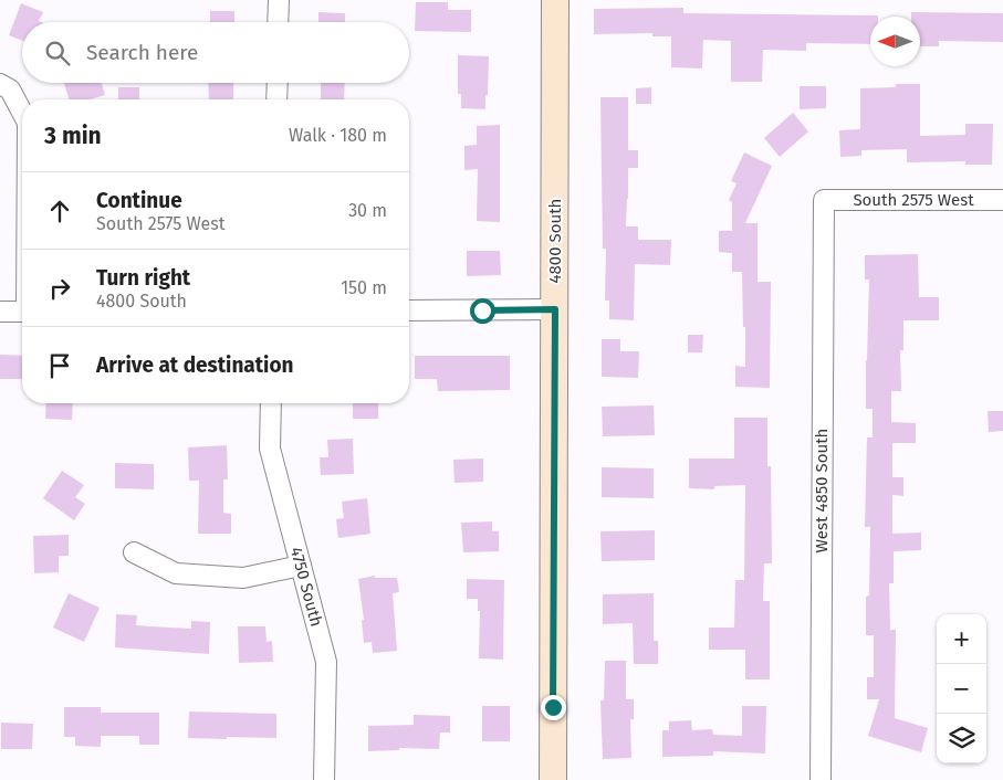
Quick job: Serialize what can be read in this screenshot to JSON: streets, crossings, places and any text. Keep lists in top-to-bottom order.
{
  "streets": {
    "main road": ["4800 South"],
    "street": ["South 2575 West", "West 4850 South", "4750 South"]
  },
  "crossings": [
    ["South 2575 West", "West 4850 South"]
  ],
  "north": "left",
  "page": {
    "search": "Search here",
    "heading": ["3 min", "Walk · 180 m"],
    "list": [
      ["Continue", "South 2575 West", "30 m"],
      ["Turn right", "4800 South", "150 m"],
      "Arrive at destination"
    ],
    "map_buttons": ["+", "−"]
  }
}
